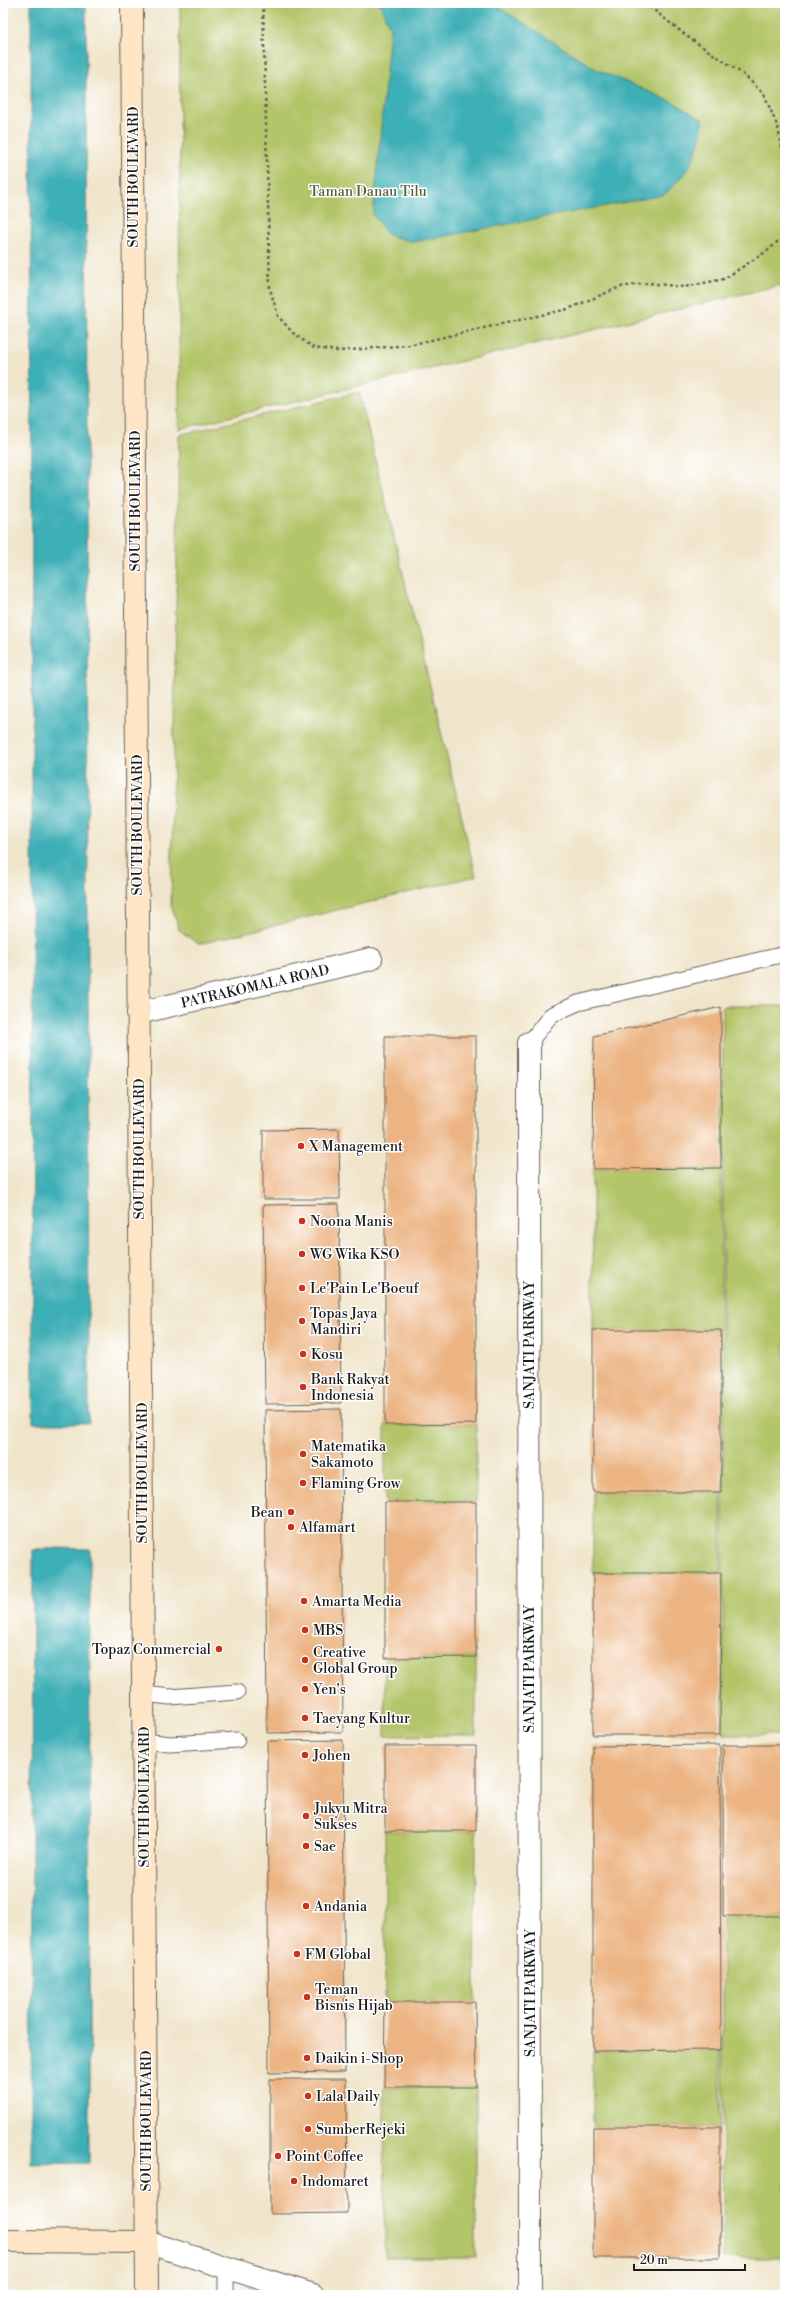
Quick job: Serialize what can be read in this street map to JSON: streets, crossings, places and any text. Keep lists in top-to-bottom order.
{
  "streets": {
    "main road": ["SOUTH BOULEVARD"],
    "street": ["PATRAKOMALA ROAD", "SANJATI PARKWAY"]
  },
  "crossings": [
    ["SOUTH BOULEVARD", "PATRAKOMALA ROAD"]
  ],
  "parks": ["Taman Danau Tilu"],
  "places": [
    "X Management",
    "Noona Manis",
    "WG Wika KSO",
    "Le'Pain Le'Boeuf",
    "Topas Jaya Mandiri",
    "Kosu",
    "Bank Rakyat Indonesia",
    "Matematika Sakamoto",
    "Flaming Grow",
    "Bean",
    "Alfamart",
    "Amarta Media",
    "MBS",
    "Topaz Commercial",
    "Creative Global Group",
    "Yen's",
    "Taeyang Kultur",
    "Johen",
    "Jukyu Mitra Sukses",
    "Sae",
    "Andania",
    "FM Global",
    "Teman Bisnis Hijab",
    "Daikin i-Shop",
    "Lala Daily",
    "SumberRejeki",
    "Point Coffee",
    "Indomaret"
  ],
  "scale_bar": "20 m"
}
